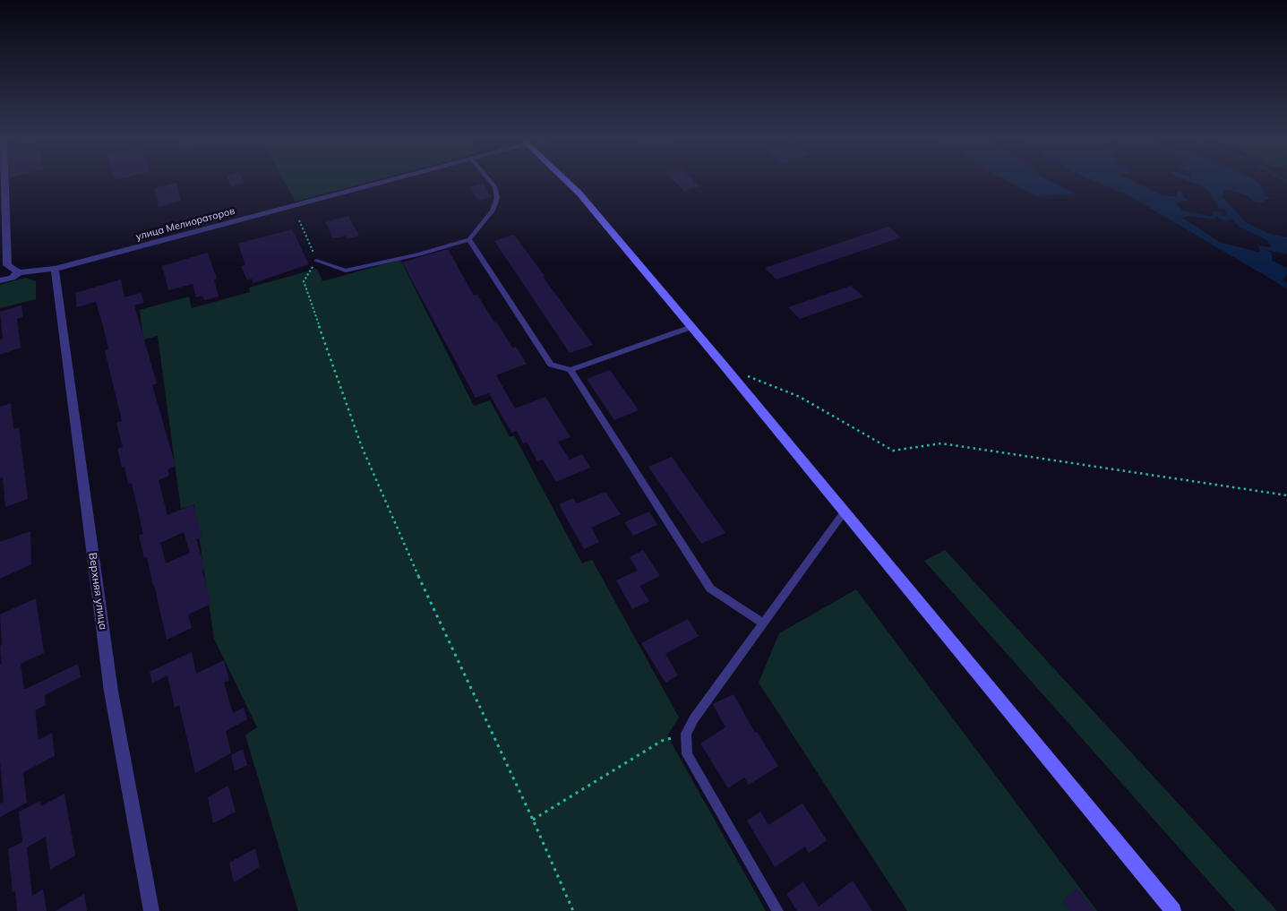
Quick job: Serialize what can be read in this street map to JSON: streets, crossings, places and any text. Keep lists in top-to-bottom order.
{
  "streets": {
    "street": ["улица Мелиораторов", "Верхняя улица"]
  },
  "crossings": [
    ["улица Мелиораторов", "Верхняя улица"]
  ]
}
